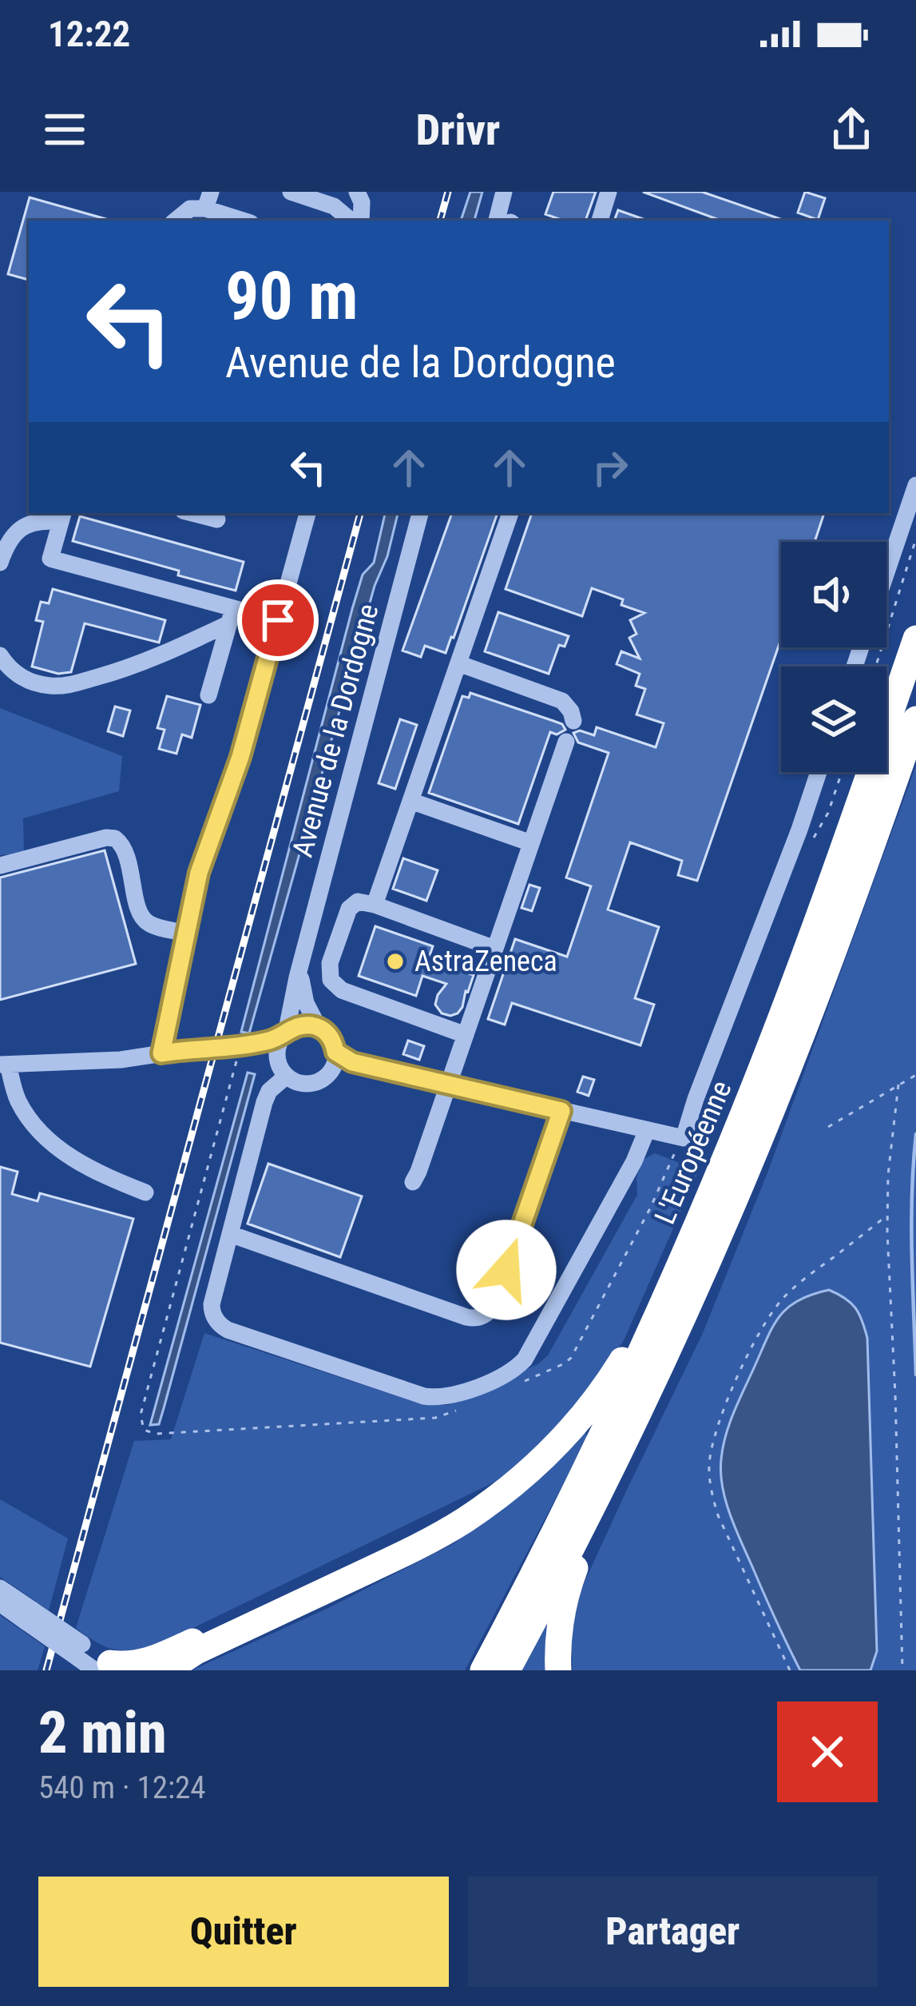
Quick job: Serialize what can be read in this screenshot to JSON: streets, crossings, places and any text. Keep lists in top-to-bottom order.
{
  "streets": {
    "highway": ["L'Européenne"],
    "street": ["Avenue de la Dordogne"]
  },
  "places": ["AstraZeneca"],
  "page": {
    "status": "12:22",
    "header": "Drivr",
    "turn": ["90 m", "Avenue de la Dordogne"],
    "heading": ["2 min", "540 m · 12:24"],
    "buttons": ["Quitter", "Partager"]
  }
}
